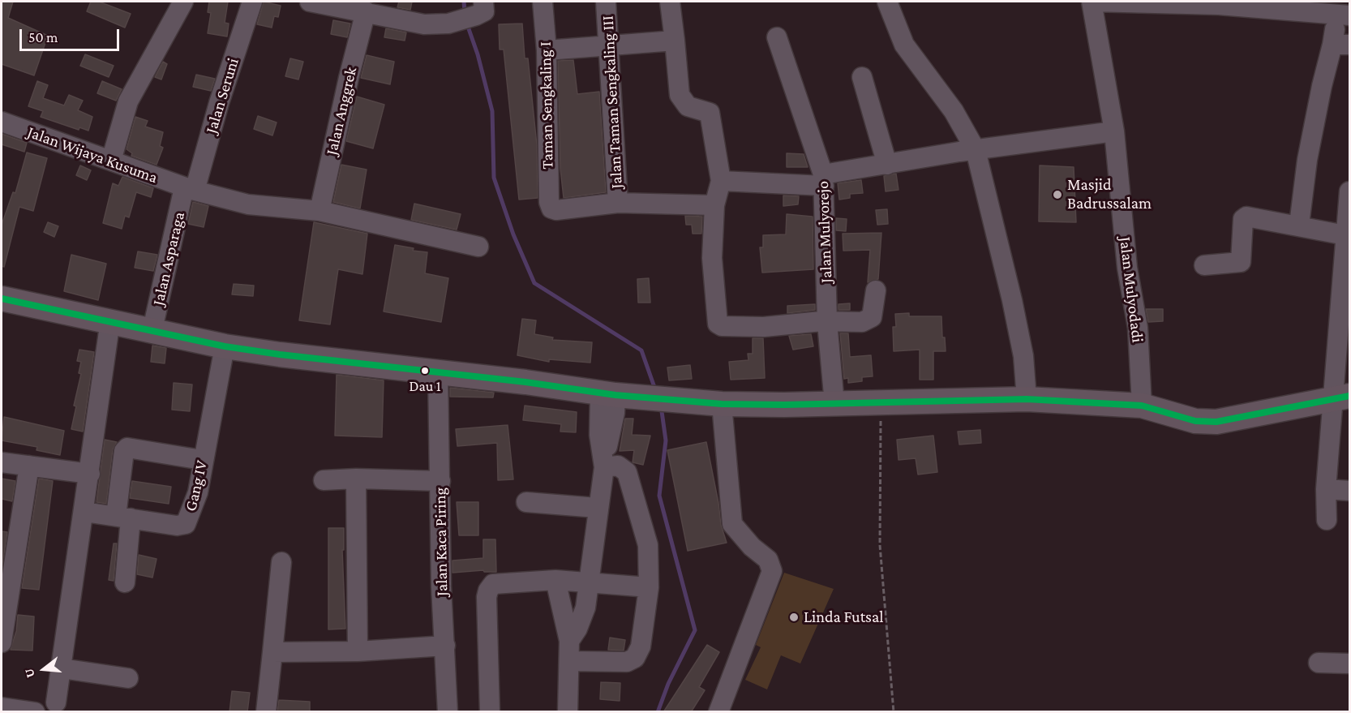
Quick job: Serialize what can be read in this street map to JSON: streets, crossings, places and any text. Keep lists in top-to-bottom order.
{
  "streets": {
    "street": [
      "Jalan Seruni",
      "Jalan Taman Sengkaling III",
      "Taman Sengkaling I",
      "Jalan Anggrek",
      "Jalan Wijaya Kusuma",
      "Jalan Mulyorejo",
      "Jalan Asparaga",
      "Jalan Mulyodadi",
      "Gang IV",
      "Jalan Kaca Piring"
    ]
  },
  "crossings": [
    ["Jalan Seruni", "Jalan Wijaya Kusuma"],
    ["Jalan Seruni", "Jalan Asparaga"],
    ["Jalan Taman Sengkaling III", "Taman Sengkaling I"],
    ["Jalan Anggrek", "Jalan Wijaya Kusuma"],
    ["Jalan Wijaya Kusuma", "Jalan Asparaga"]
  ],
  "places": ["Masjid Badrussalam", "Dau 1", "Linda Futsal"],
  "scale_bar": "50 m",
  "north": "left"
}
